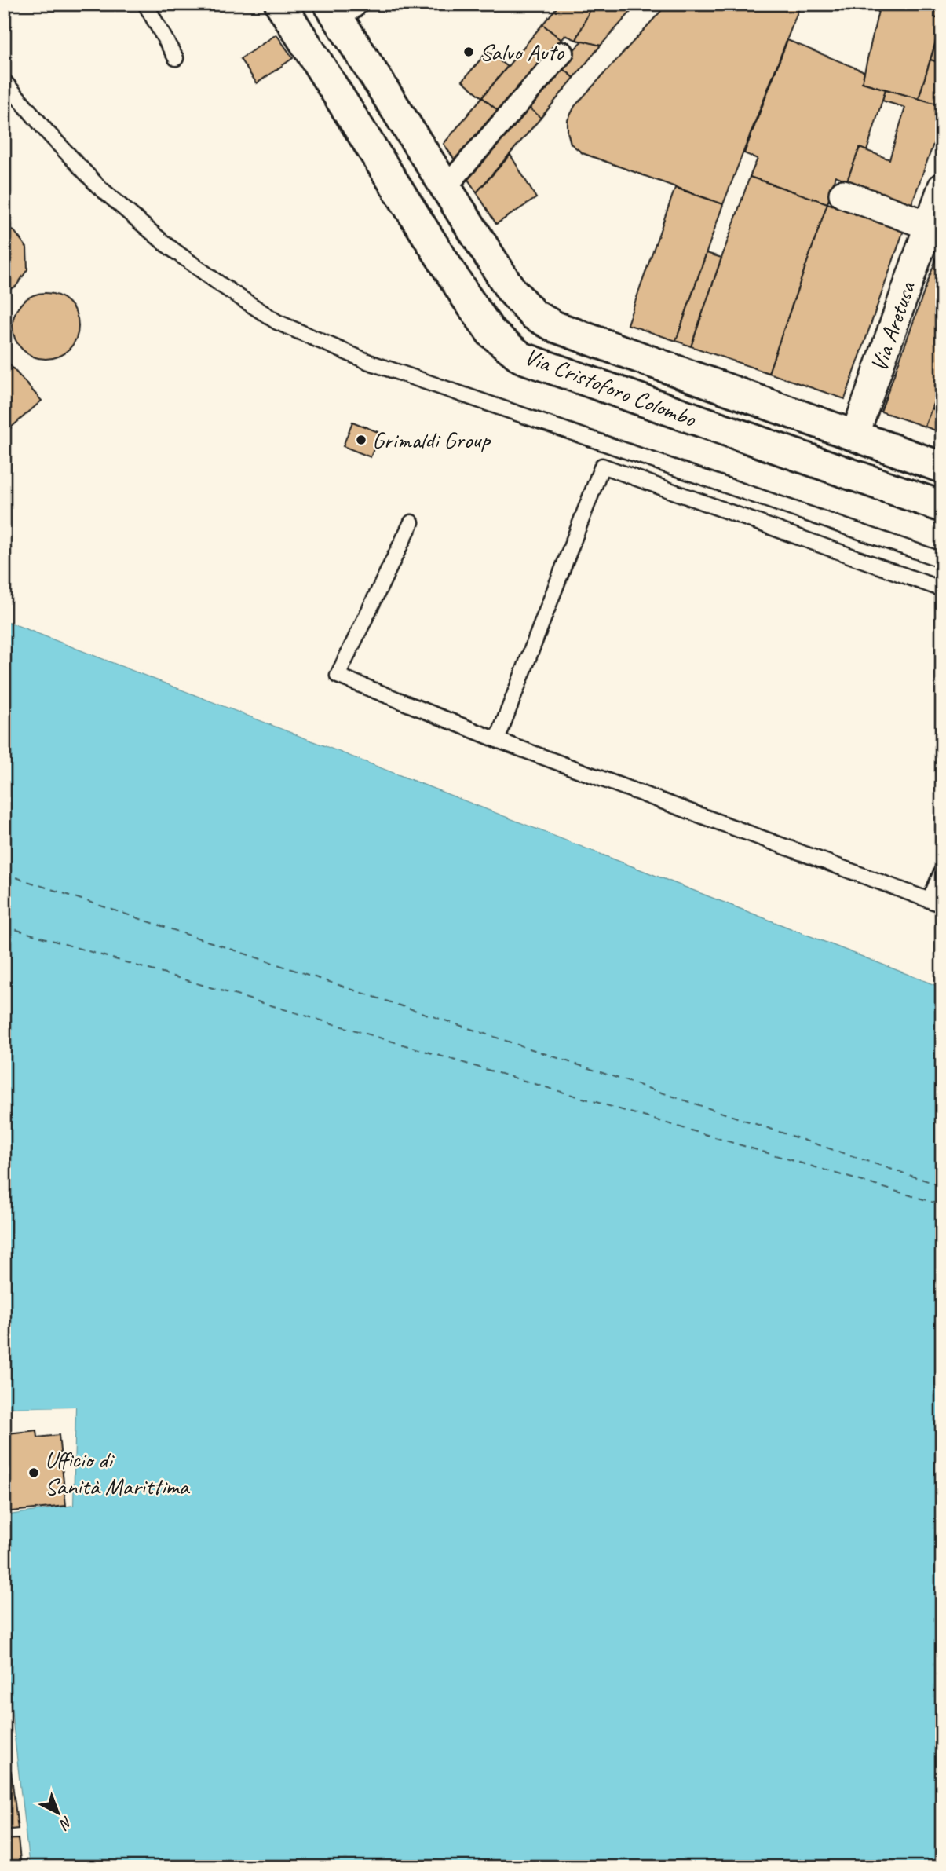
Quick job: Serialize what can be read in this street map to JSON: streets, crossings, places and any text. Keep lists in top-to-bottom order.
{
  "streets": {
    "main road": ["Via Cristoforo Colombo"],
    "street": ["Via Aretusa"]
  },
  "crossings": [
    ["Via Aretusa", "Via Cristoforo Colombo"]
  ],
  "places": ["Salvo Auto", "Grimaldi Group", "Ufficio di Sanità Marittima"],
  "north": "bottom right"
}
